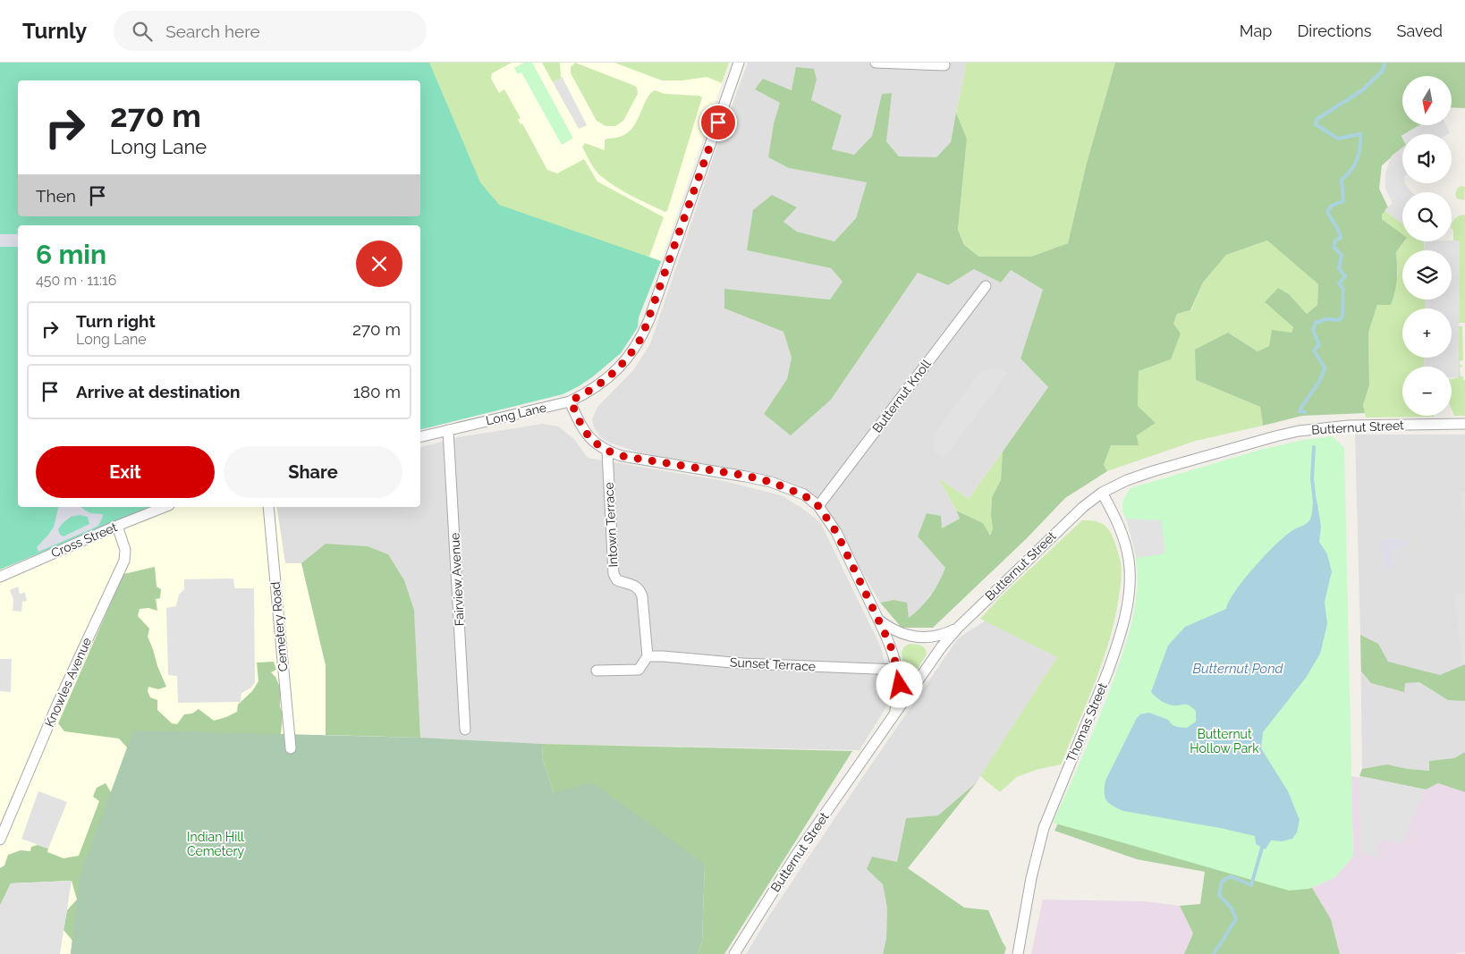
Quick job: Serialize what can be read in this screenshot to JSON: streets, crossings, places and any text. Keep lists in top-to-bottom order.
{
  "streets": {
    "street": [
      "Butternut Knoll",
      "Long Lane",
      "Butternut Street",
      "Intown Terrace",
      "Cross Street",
      "Fairview Avenue",
      "Cemetery Road",
      "Sunset Terrace",
      "Knowles Avenue",
      "Thomas Street"
    ]
  },
  "crossings": [
    ["Long Lane", "Fairview Avenue"],
    ["Butternut Street", "Thomas Street"],
    ["Intown Terrace", "Sunset Terrace"],
    ["Cross Street", "Knowles Avenue"]
  ],
  "water": ["Butternut Pond"],
  "parks": ["Butternut Hollow Park", "Indian Hill Cemetery"],
  "north": "bottom",
  "page": {
    "header": "Turnly",
    "search": "Search here",
    "nav": ["Map", "Directions", "Saved"],
    "map_buttons": ["+", "−"],
    "turn": ["270 m", "Long Lane"],
    "then": "Then",
    "heading": ["6 min", "450 m · 11:16"],
    "list": [
      {
        "name": "Turn right",
        "note": "Long Lane",
        "value": "270 m"
      },
      {
        "name": "Arrive at destination",
        "value": "180 m"
      }
    ],
    "buttons": ["Exit", "Share"]
  }
}
